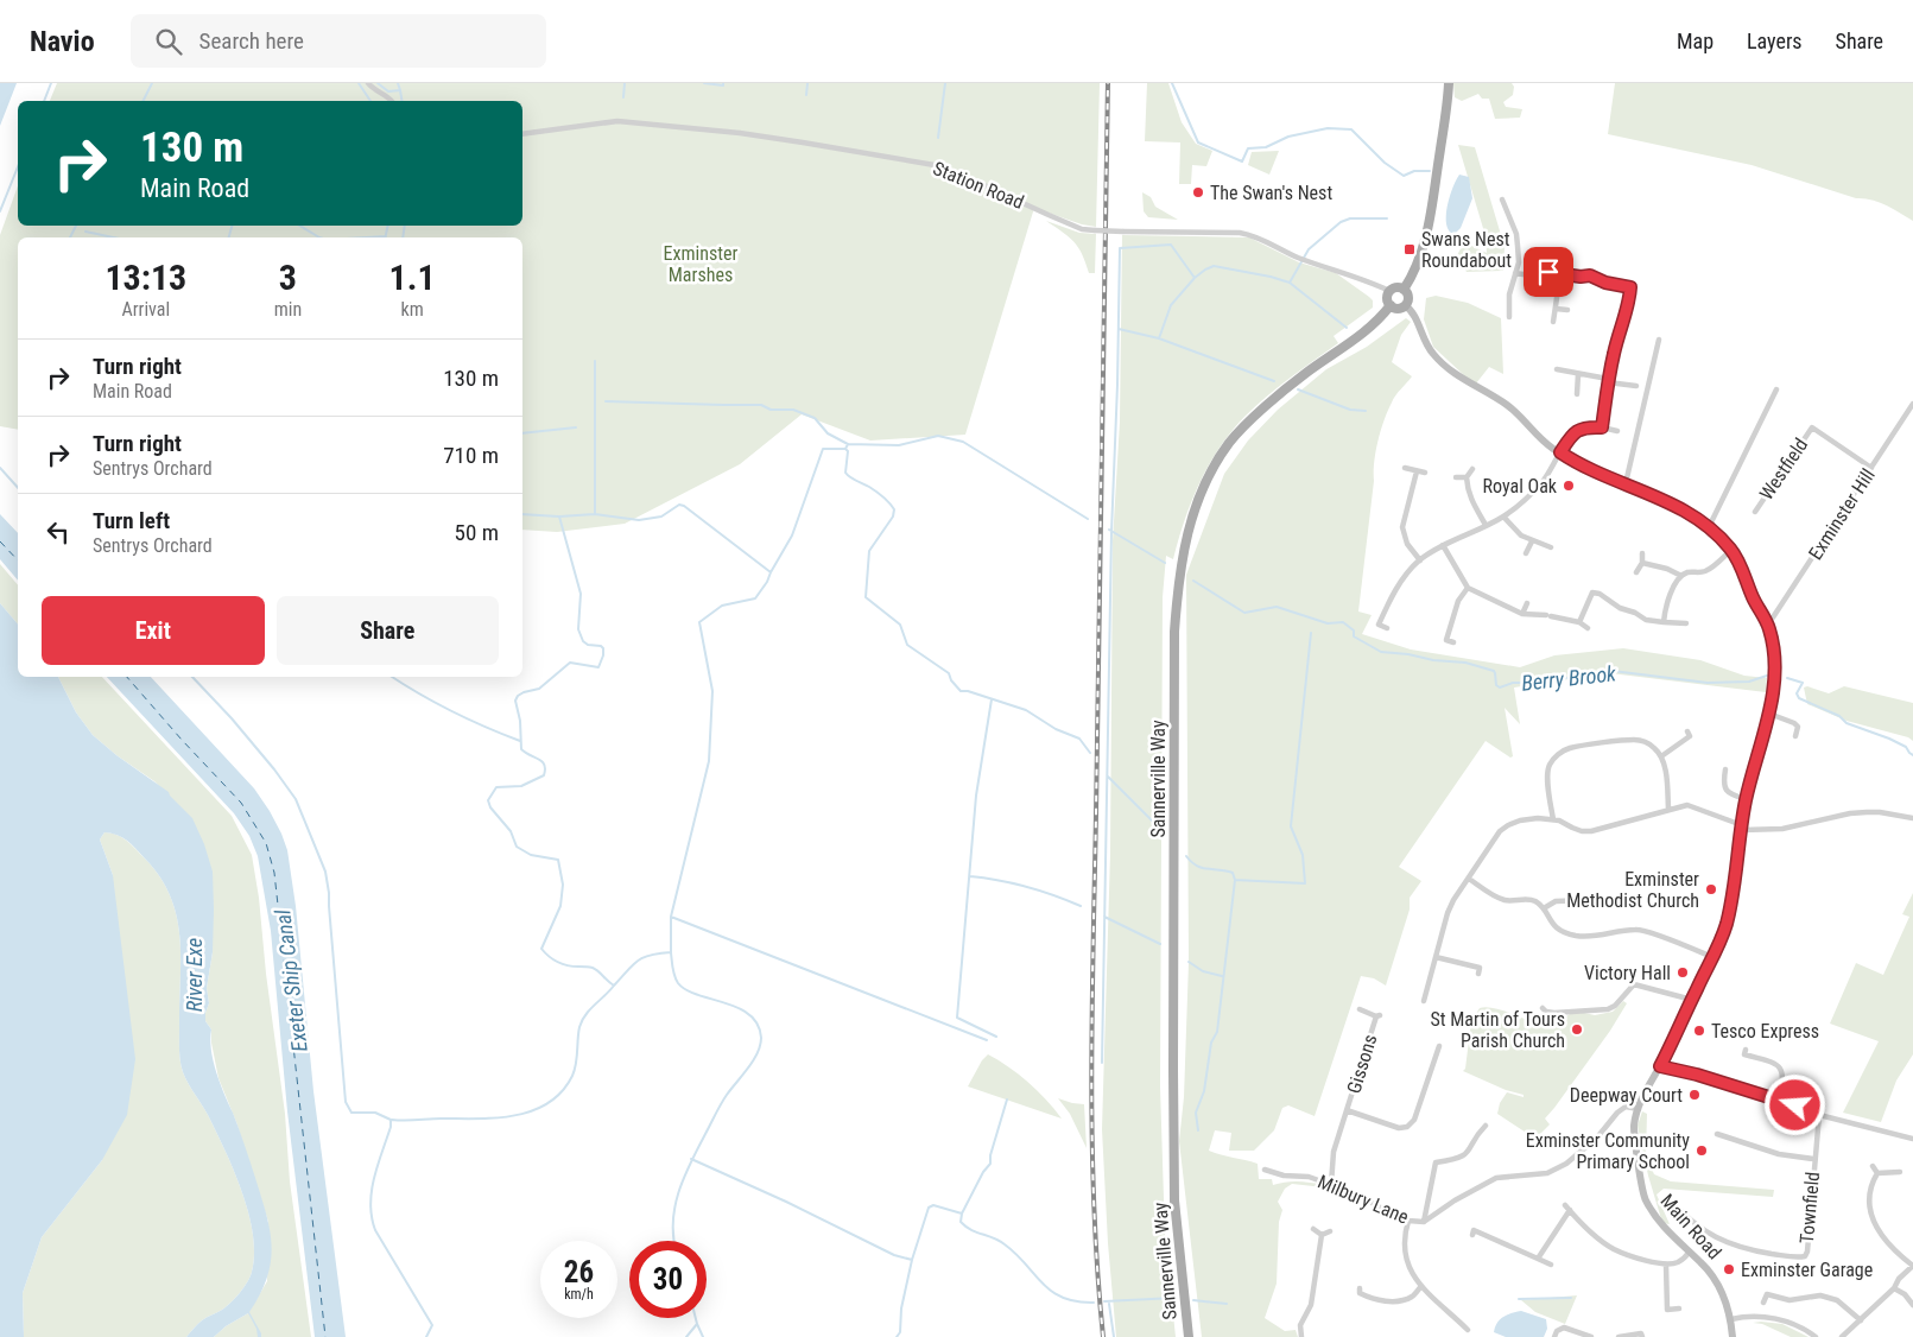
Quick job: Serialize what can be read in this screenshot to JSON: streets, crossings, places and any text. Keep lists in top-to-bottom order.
{
  "streets": {
    "main road": ["Sannerville Way"],
    "street": [
      "Station Road",
      "Westfield",
      "Exminster Hill",
      "Gissons",
      "Milbury Lane",
      "Townfield",
      "Main Road"
    ]
  },
  "crossings": [
    ["Station Road", "Sannerville Way"],
    ["Station Road", "Main Road"],
    ["Westfield", "Exminster Hill"],
    ["Exminster Hill", "Main Road"],
    ["Sannerville Way", "Main Road"],
    ["Gissons", "Milbury Lane"],
    ["Milbury Lane", "Main Road"]
  ],
  "water": ["Berry Brook", "River Exe", "Exeter Ship Canal"],
  "parks": ["Exminster Marshes"],
  "places": {
    "other": [
      "The Swan's Nest",
      "Royal Oak",
      "Exminster Methodist Church",
      "Victory Hall",
      "St Martin of Tours Parish Church",
      "Tesco Express",
      "Deepway Court",
      "Exminster Community Primary School",
      "Exminster Garage"
    ],
    "transit": ["Swans Nest Roundabout"]
  },
  "page": {
    "header": "Navio",
    "search": "Search here",
    "nav": ["Map", "Layers", "Share"],
    "turn": ["130 m", "Main Road"],
    "eta": [
      "13:13",
      "Arrival",
      "3",
      "min",
      "1.1",
      "km"
    ],
    "list": [
      {
        "name": "Turn right",
        "note": "Main Road",
        "value": "130 m"
      },
      {
        "name": "Turn right",
        "note": "Sentrys Orchard",
        "value": "710 m"
      },
      {
        "name": "Turn left",
        "note": "Sentrys Orchard",
        "value": "50 m"
      }
    ],
    "buttons": ["Exit", "Share"],
    "speed": "26 km/h",
    "limit": "30"
  }
}
